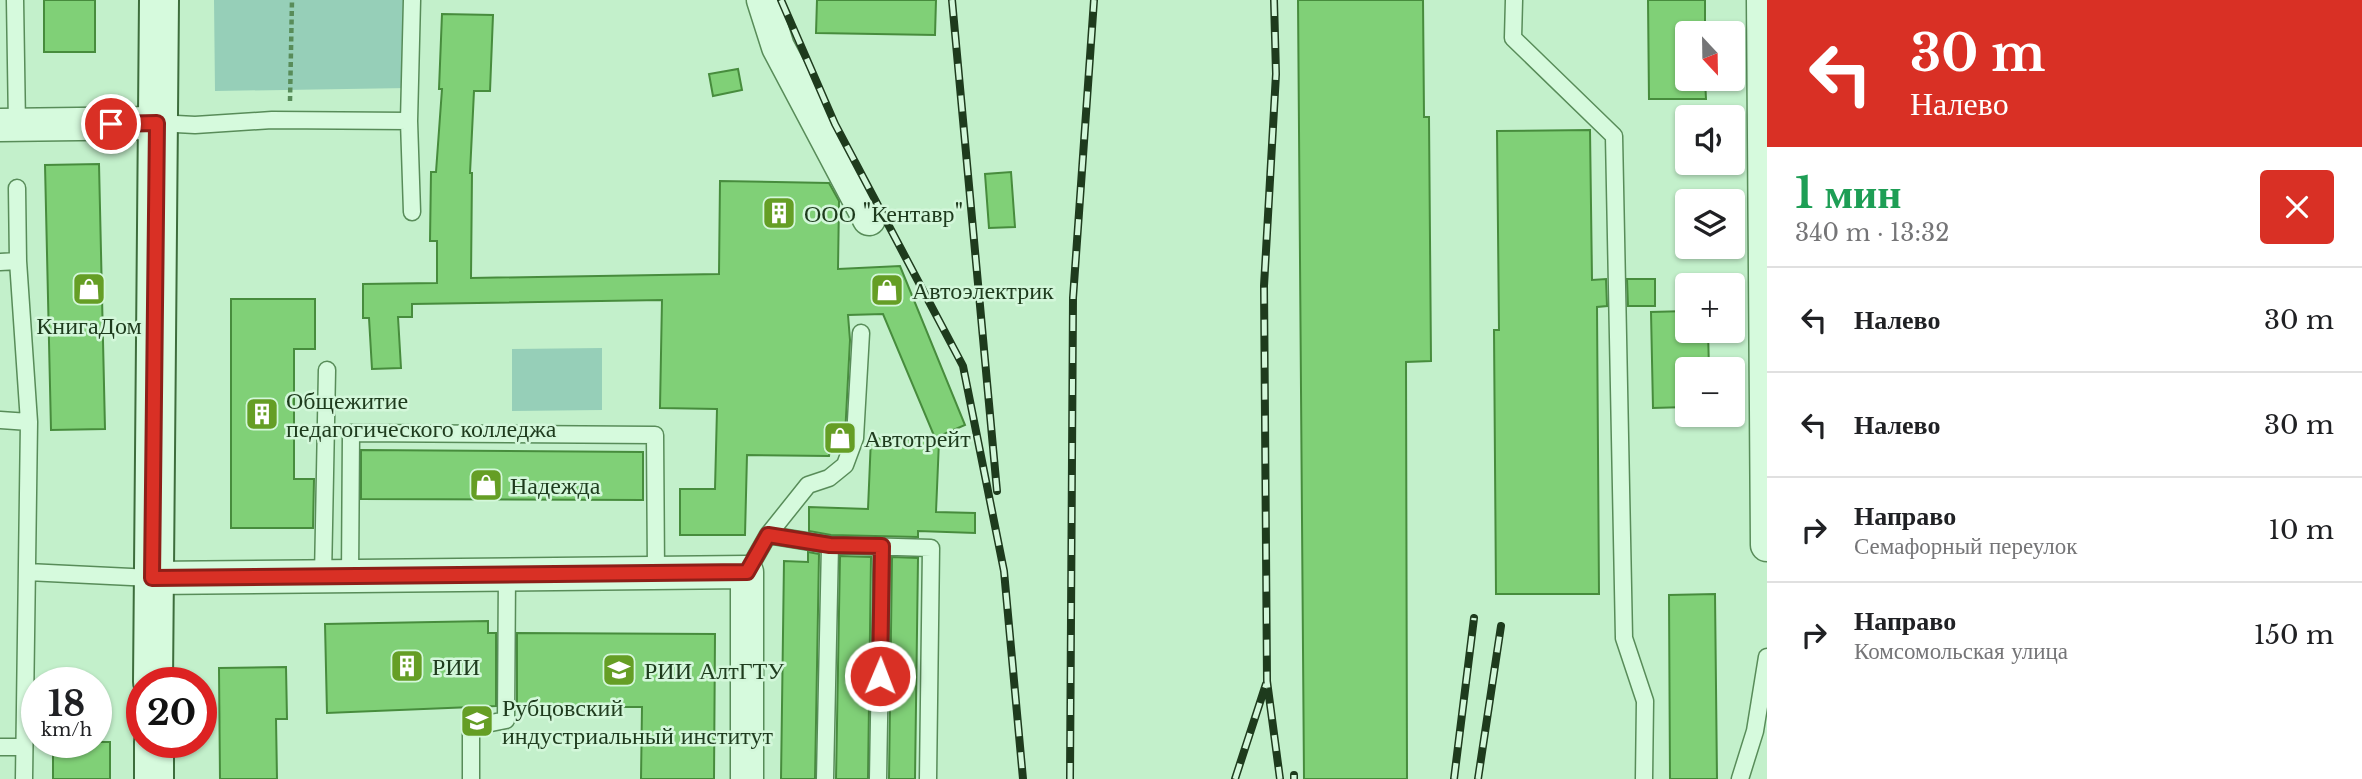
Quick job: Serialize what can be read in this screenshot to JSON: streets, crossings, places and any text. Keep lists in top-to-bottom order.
{
  "places": {
    "building": ["ООО \"Кентавр\"", "Общежитие педагогического колледжа", "РИИ"],
    "shop": [
      "КнигаДом",
      "Автоэлектрик",
      "Автотрейт",
      "Надежда"
    ],
    "school or university": ["РИИ АлтГТУ", "Рубцовский индустриальный институт"]
  },
  "north": "bottom",
  "page": {
    "turn": ["30 m", "Налево"],
    "map_buttons": ["+", "−"],
    "heading": ["1 мин", "340 m · 13:32"],
    "list": [
      {
        "name": "Налево",
        "value": "30 m"
      },
      {
        "name": "Налево",
        "value": "30 m"
      },
      {
        "name": "Направо",
        "note": "Семафорный переулок",
        "value": "10 m"
      },
      {
        "name": "Направо",
        "note": "Комсомольская улица",
        "value": "150 m"
      }
    ],
    "speed": "18 km/h",
    "limit": "20"
  }
}
